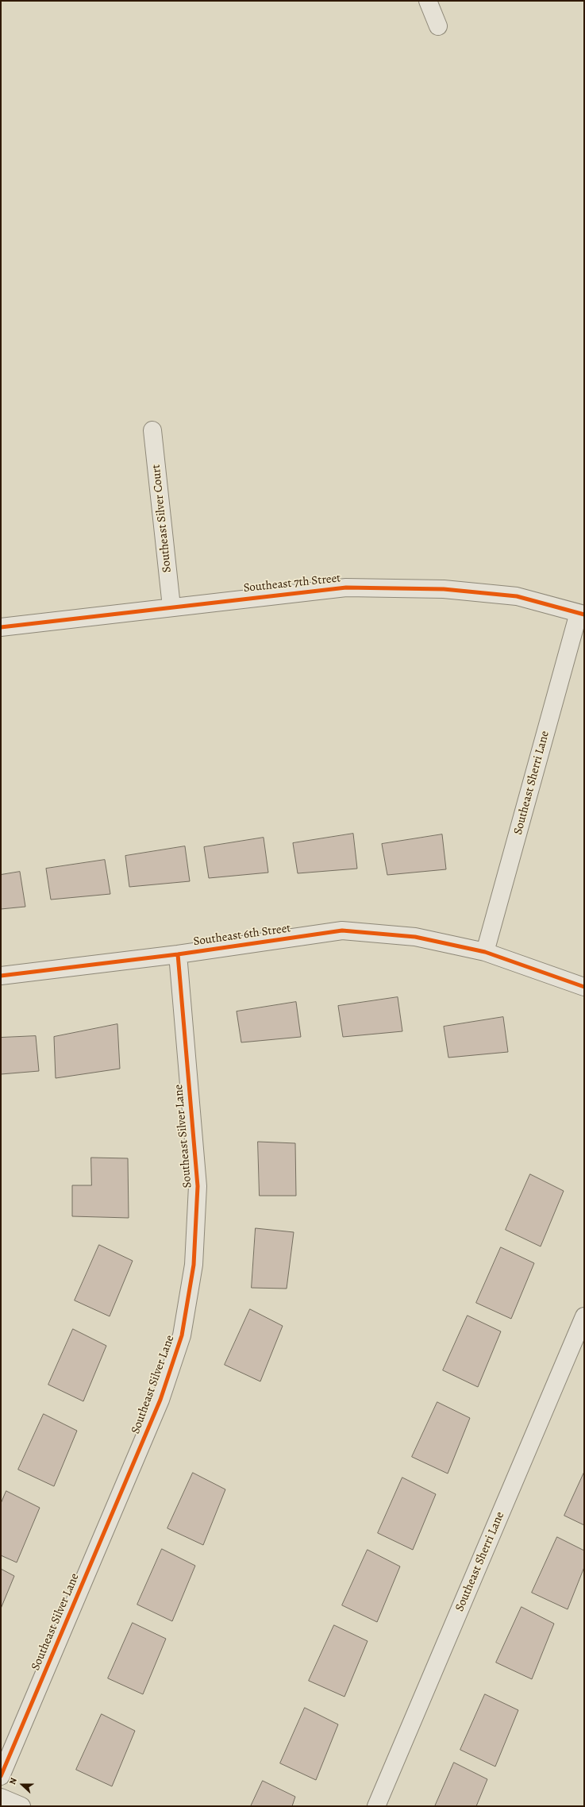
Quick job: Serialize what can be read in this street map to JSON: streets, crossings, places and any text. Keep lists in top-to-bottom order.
{
  "streets": {
    "street": [
      "Southeast Silver Court",
      "Southeast 7th Street",
      "Southeast Sherri Lane",
      "Southeast 6th Street",
      "Southeast Silver Lane"
    ]
  },
  "crossings": [
    ["Southeast Silver Court", "Southeast 7th Street"],
    ["Southeast 7th Street", "Southeast Sherri Lane"],
    ["Southeast Sherri Lane", "Southeast 6th Street"],
    ["Southeast 6th Street", "Southeast Silver Lane"]
  ],
  "north": "left"
}
